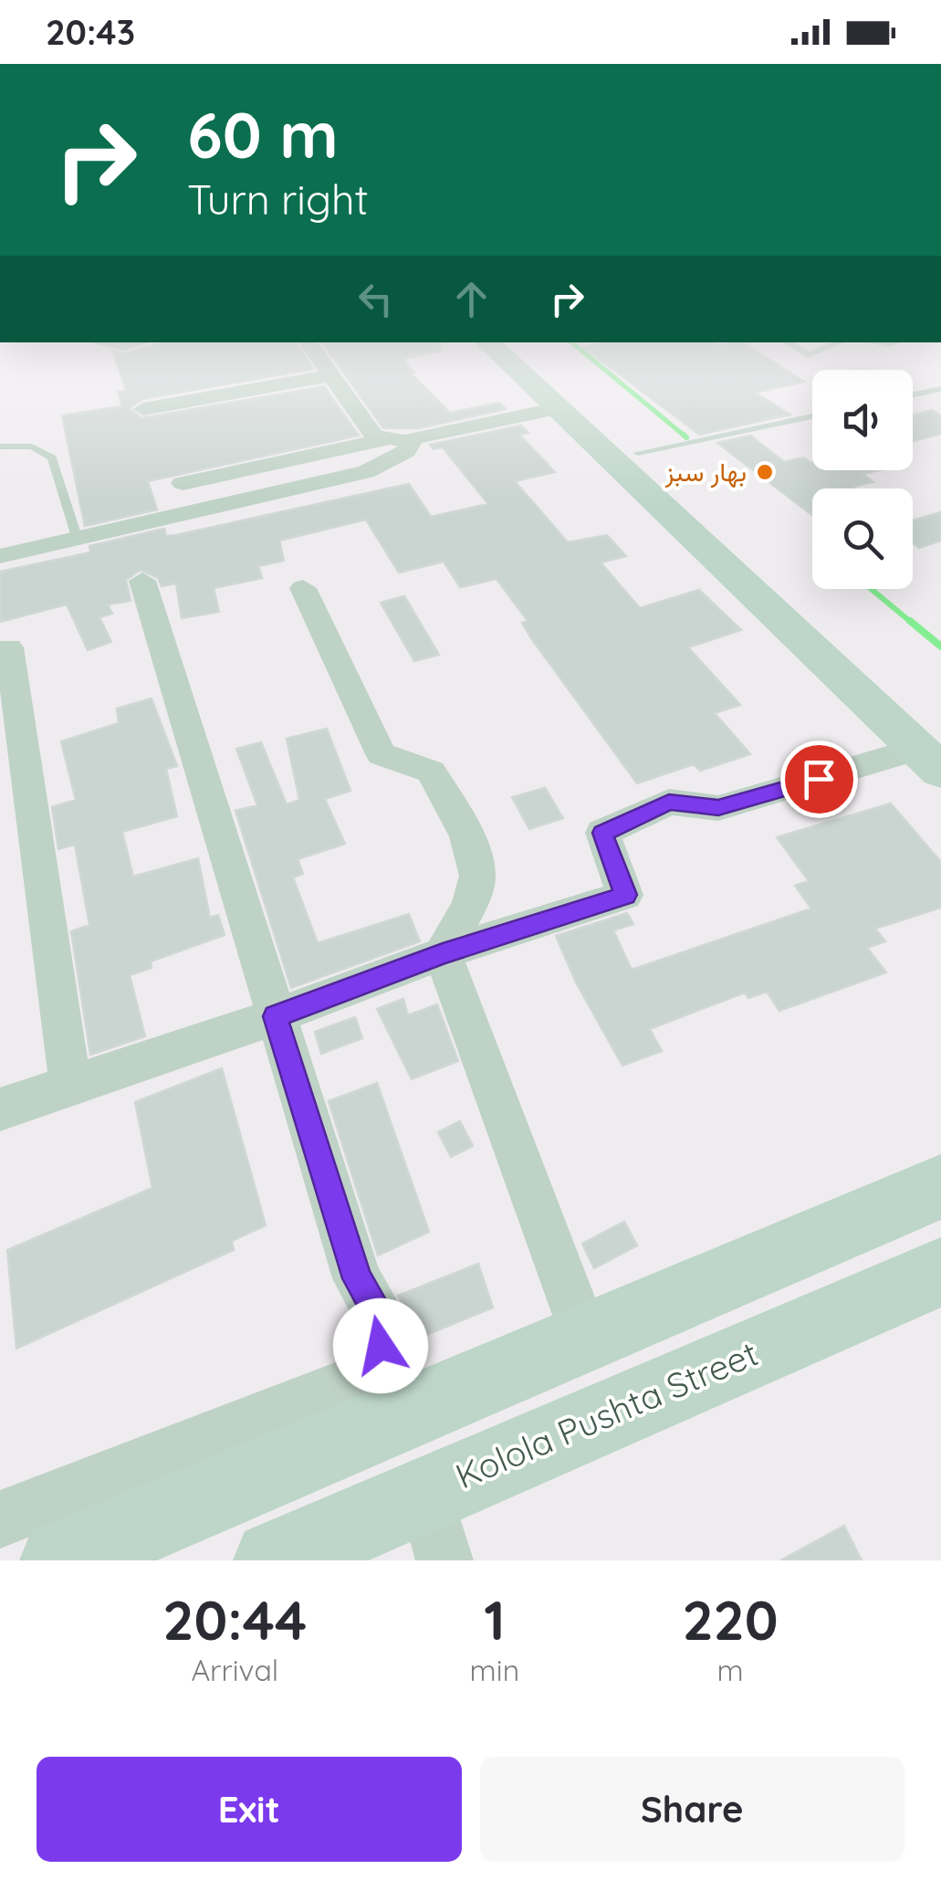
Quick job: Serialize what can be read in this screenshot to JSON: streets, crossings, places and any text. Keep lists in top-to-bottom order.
{
  "streets": {
    "main road": ["Kolola Pushta Street"]
  },
  "places": ["بهار سبز"],
  "page": {
    "status": "20:43",
    "turn": ["60 m", "Turn right"],
    "eta": [
      "20:44",
      "Arrival",
      "1",
      "min",
      "220",
      "m"
    ],
    "buttons": ["Exit", "Share"]
  }
}
